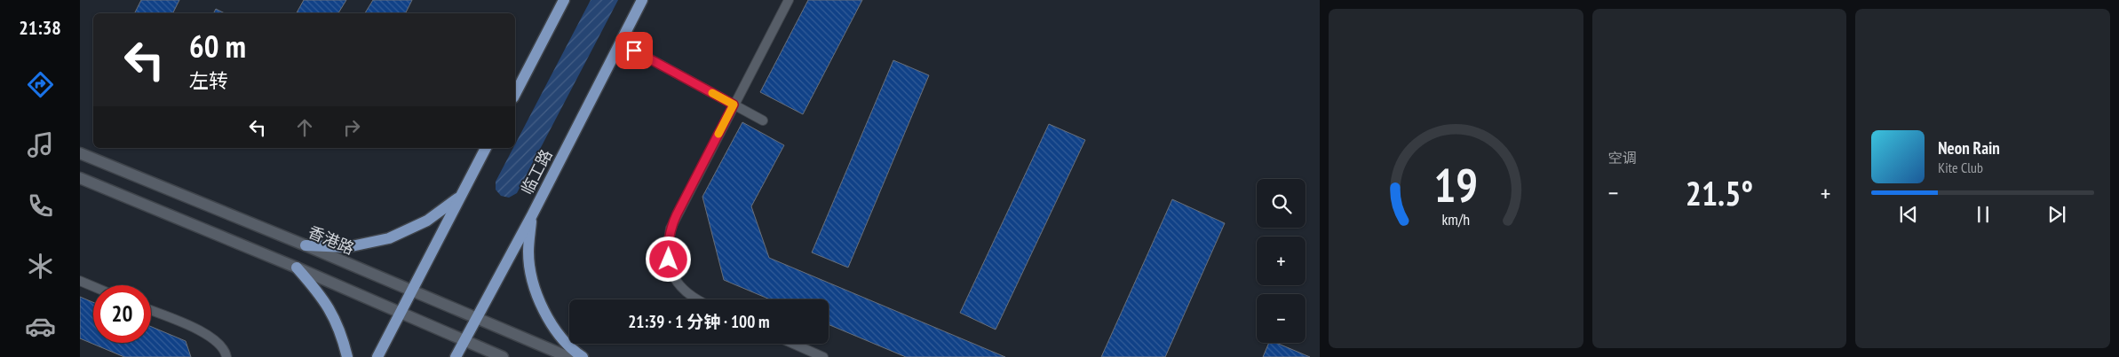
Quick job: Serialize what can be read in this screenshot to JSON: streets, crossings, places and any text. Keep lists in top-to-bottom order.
{
  "streets": {
    "main road": ["临工路", "香港路"]
  },
  "crossings": [
    ["临工路", "香港路"]
  ],
  "page": {
    "tabs": "21:38",
    "tile": "空调",
    "turn": ["60 m", "左转"],
    "song": ["Neon Rain", "Kite Club"],
    "heat": ["−", "21.5°", "+"],
    "map_buttons": ["+", "−"],
    "limit": "20",
    "trip": "21:39 · 1 分钟 · 100 m",
    "gauge": ["19", "km/h"]
  }
}
